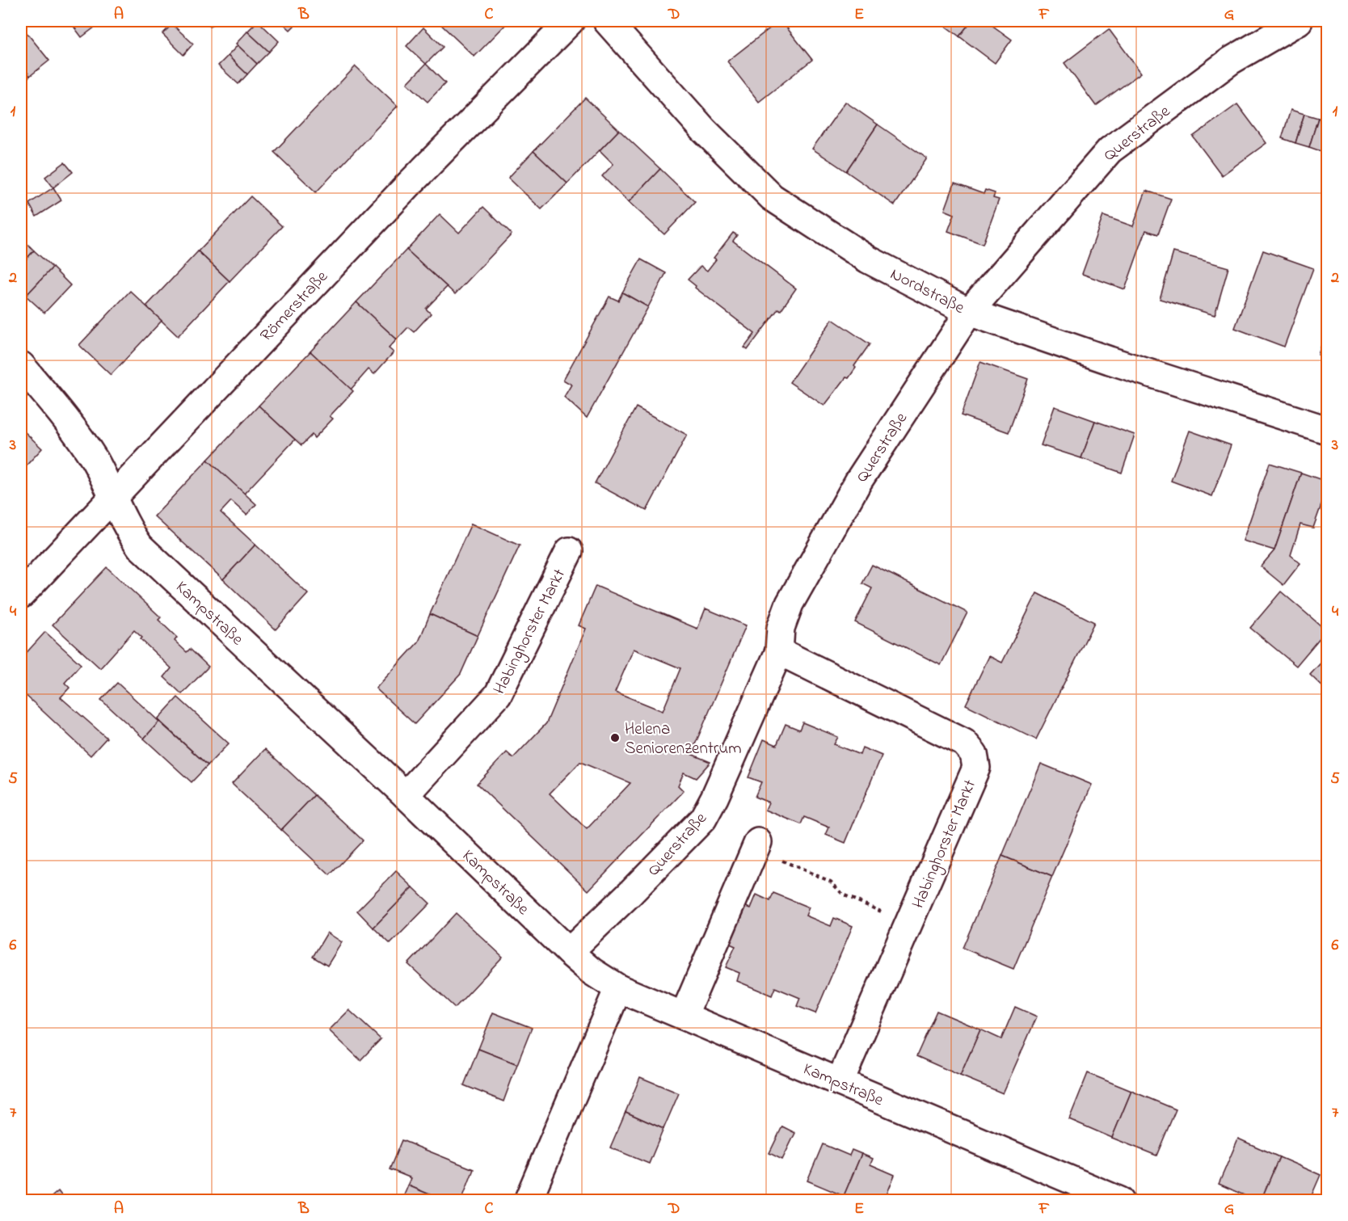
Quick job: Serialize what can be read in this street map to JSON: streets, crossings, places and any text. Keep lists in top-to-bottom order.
{
  "streets": {
    "street": [
      "Querstraße",
      "Nordstraße",
      "Römerstraße",
      "Kampstraße",
      "Habinghorster Markt"
    ]
  },
  "crossings": [
    ["Querstraße", "Nordstraße"],
    ["Querstraße", "Kampstraße"],
    ["Querstraße", "Habinghorster Markt"],
    ["Römerstraße", "Kampstraße"],
    ["Kampstraße", "Habinghorster Markt"]
  ],
  "places": ["Helena Seniorenzentrum"],
  "grid": {
    "columns": [
      "A",
      "B",
      "C",
      "D",
      "E",
      "F",
      "G"
    ],
    "rows": [
      "1",
      "2",
      "3",
      "4",
      "5",
      "6",
      "7"
    ]
  }
}
